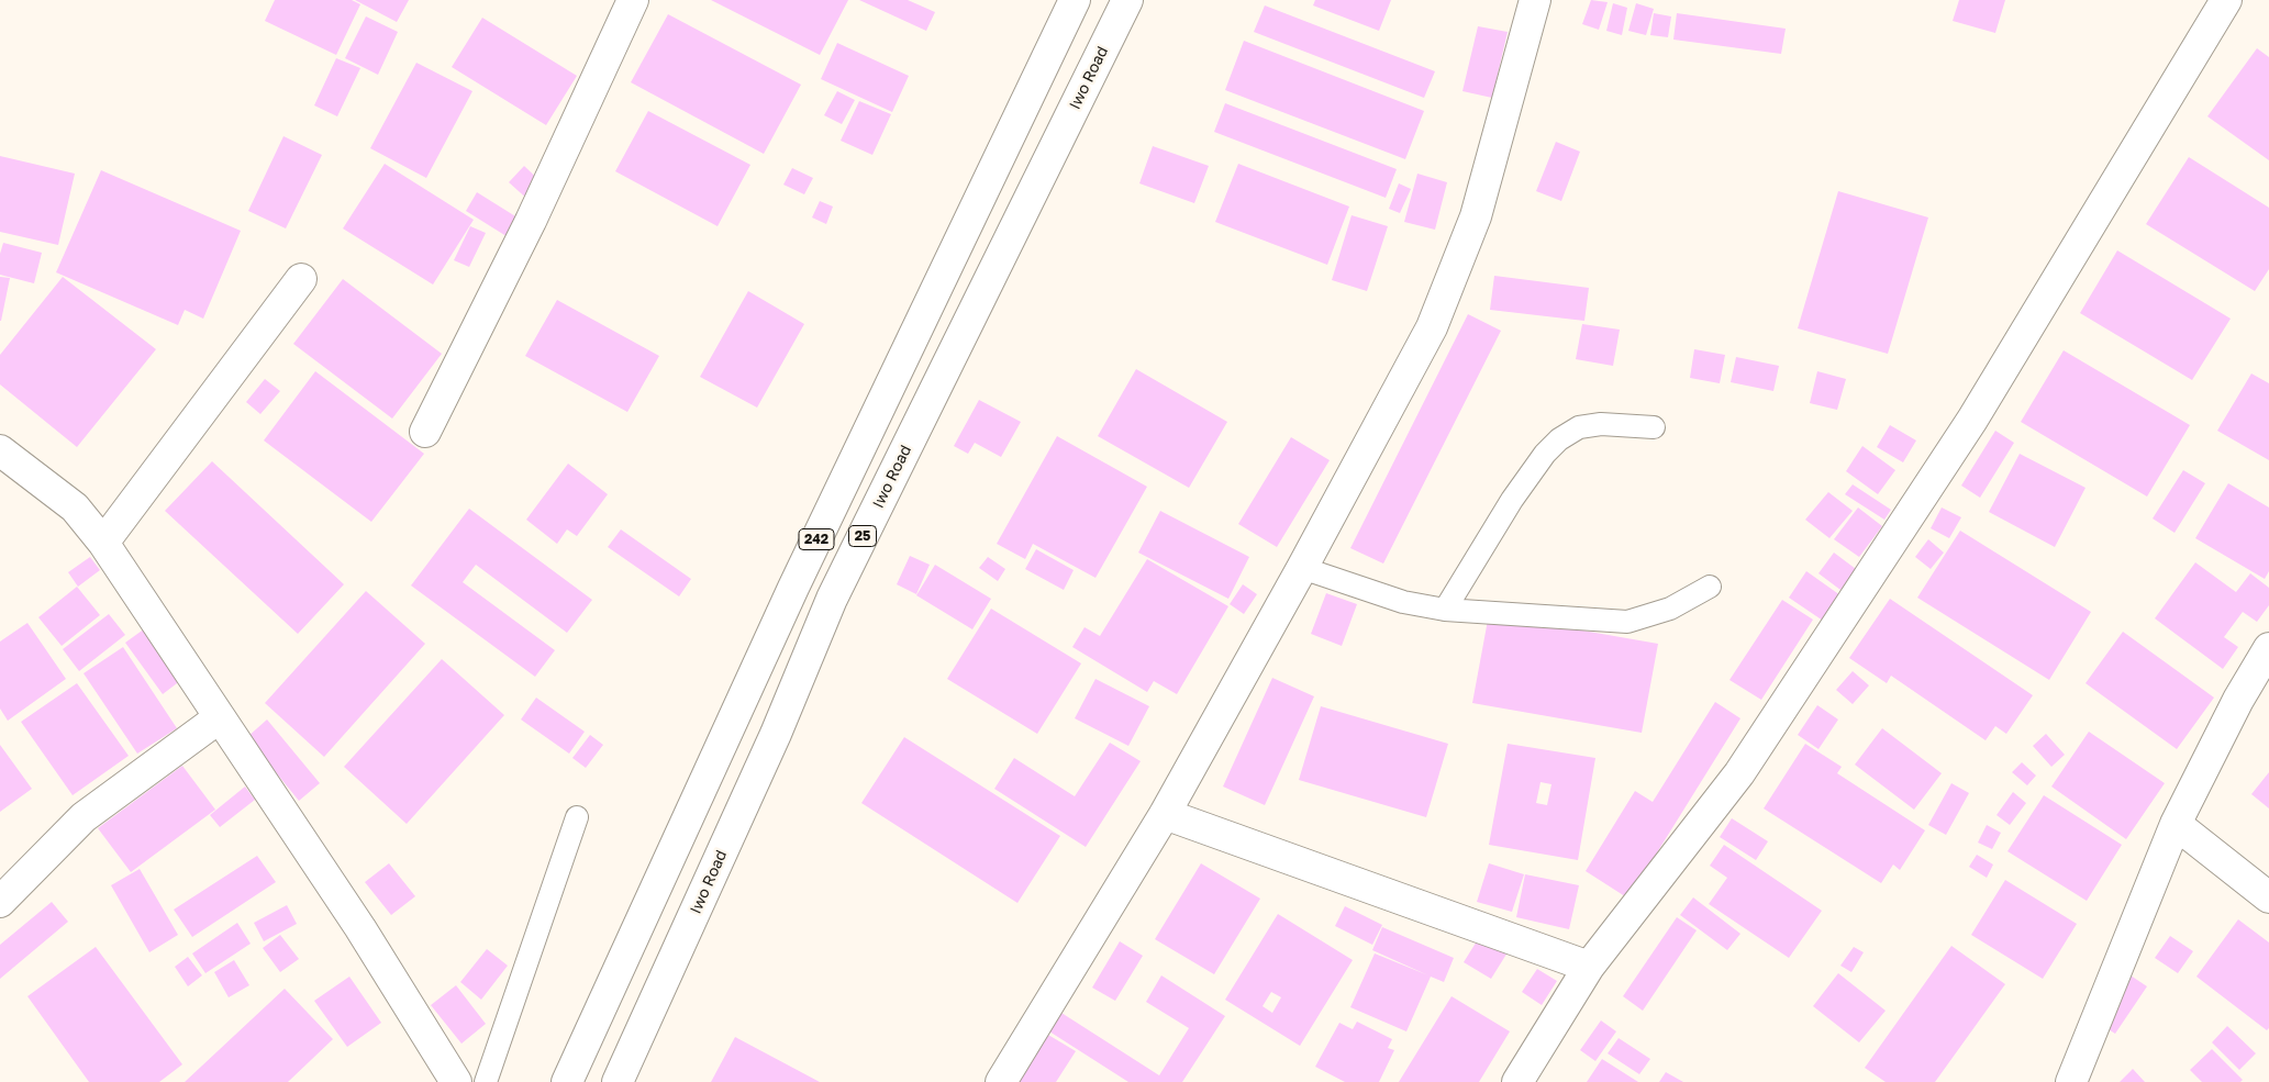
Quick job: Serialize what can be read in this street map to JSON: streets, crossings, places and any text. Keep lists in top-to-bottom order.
{
  "streets": {
    "street": ["Iwo Road", "25", "242"]
  }
}
